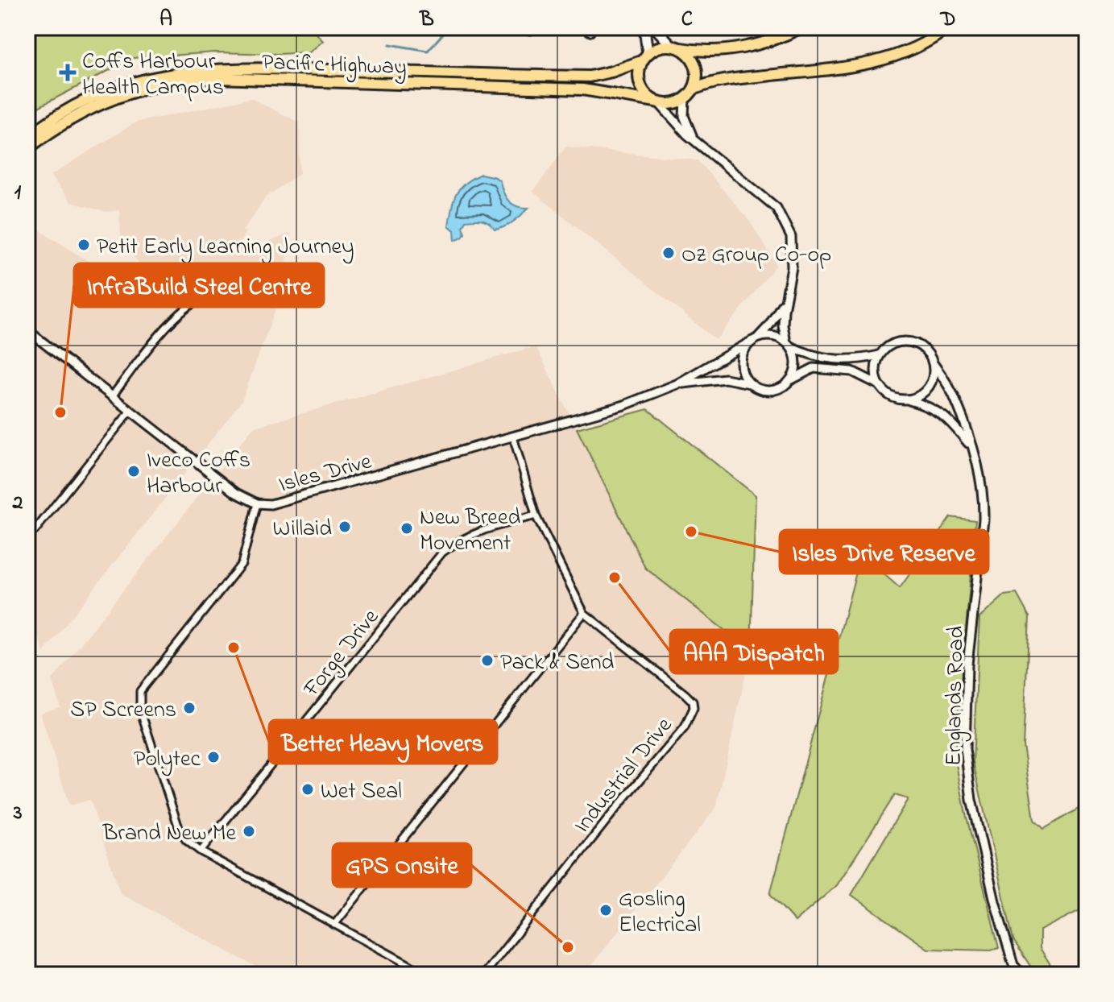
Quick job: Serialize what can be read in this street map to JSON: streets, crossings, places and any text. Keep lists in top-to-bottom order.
{
  "streets": {
    "highway": ["Pacific Highway"],
    "street": [
      "Isles Drive",
      "Forge Drive",
      "Englands Road",
      "Industrial Drive"
    ]
  },
  "crossings": [
    ["Isles Drive", "Englands Road"],
    ["Isles Drive", "Industrial Drive"],
    ["Forge Drive", "Industrial Drive"]
  ],
  "places": {
    "health": ["Coffs Harbour Health Campus"],
    "other": [
      "Petit Early Learning Journey",
      "Oz Group Co-op",
      "InfraBuild Steel Centre",
      "Iveco Coffs Harbour",
      "Willaid",
      "New Breed Movement",
      "Isles Drive Reserve",
      "AAA Dispatch",
      "Better Heavy Movers",
      "Pack & Send",
      "SP Screens",
      "Polytec",
      "Wet Seal",
      "Brand New Me",
      "Gosling Electrical",
      "GPS Onsite"
    ]
  },
  "grid": {
    "columns": [
      "A",
      "B",
      "C",
      "D"
    ],
    "rows": ["1", "2", "3"]
  }
}
